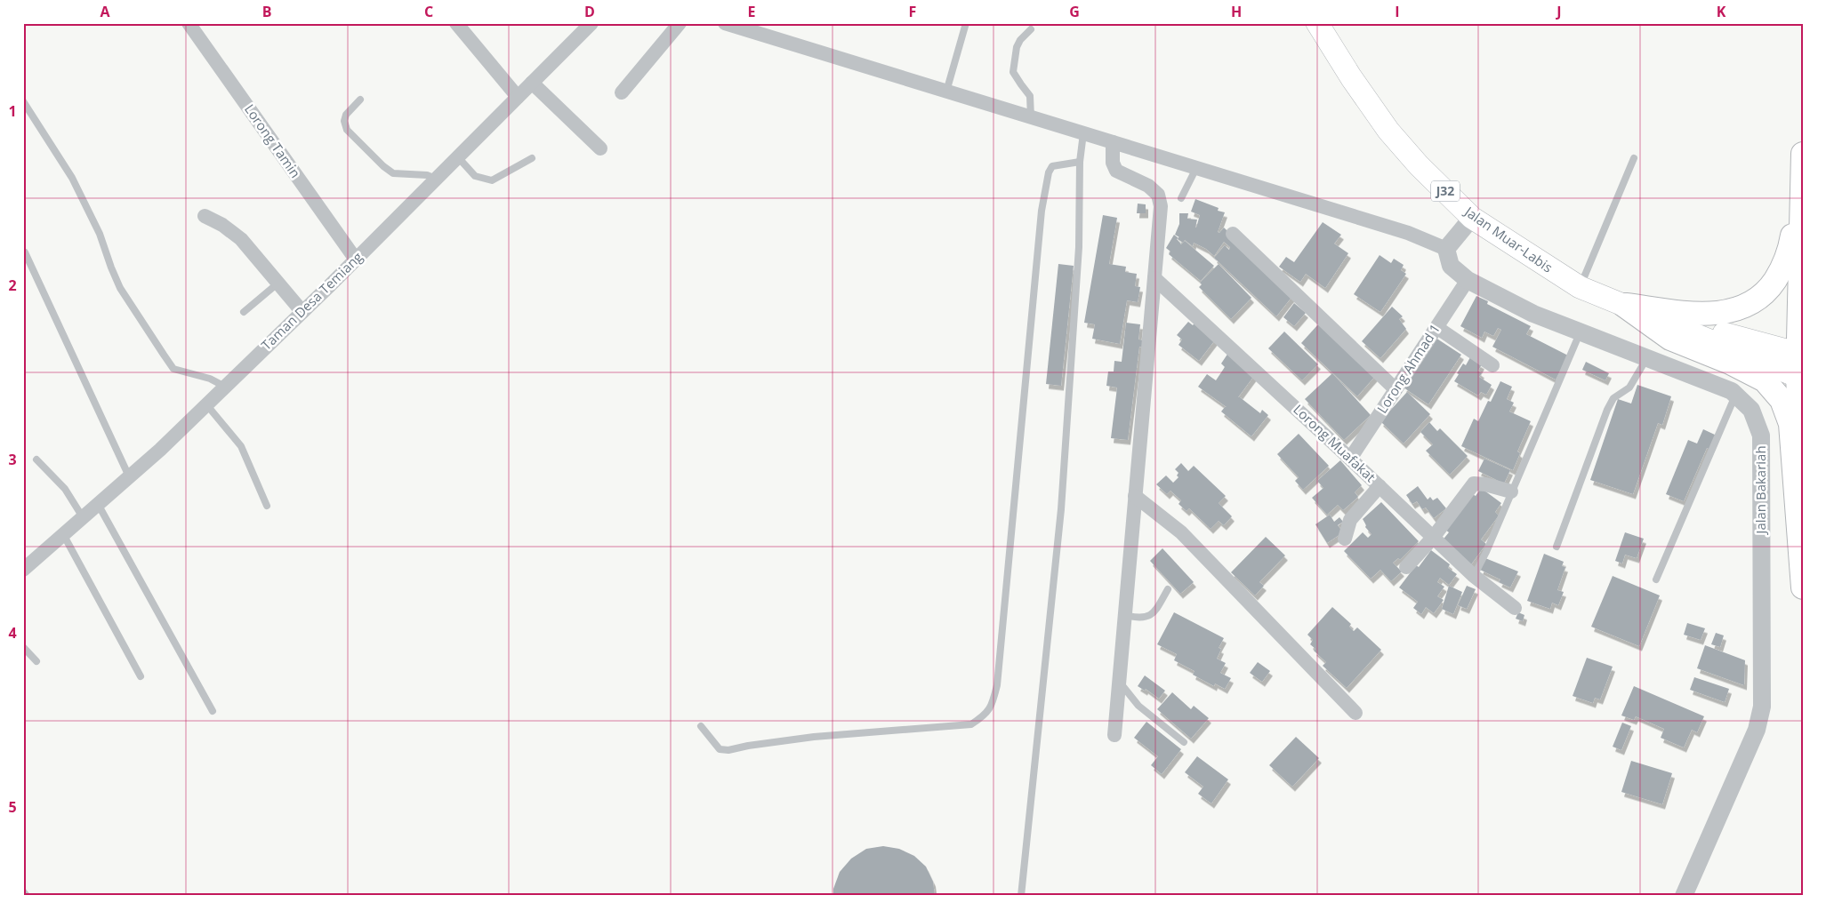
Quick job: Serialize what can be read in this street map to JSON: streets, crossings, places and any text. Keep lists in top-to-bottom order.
{
  "streets": {
    "main road": ["J32", "Jalan Muar-Labis"],
    "street": [
      "Lorong Tamin",
      "Taman Desa Temiang",
      "Lorong Ahmad 1",
      "Lorong Muafakat",
      "Jalan Bakariah"
    ]
  },
  "crossings": [
    ["Lorong Tamin", "Taman Desa Temiang"],
    ["Lorong Ahmad 1", "Lorong Muafakat"],
    ["Lorong Ahmad 1", "Jalan Bakariah"]
  ],
  "grid": {
    "columns": [
      "A",
      "B",
      "C",
      "D",
      "E",
      "F",
      "G",
      "H",
      "I",
      "J",
      "K"
    ],
    "rows": [
      "1",
      "2",
      "3",
      "4",
      "5"
    ]
  }
}
